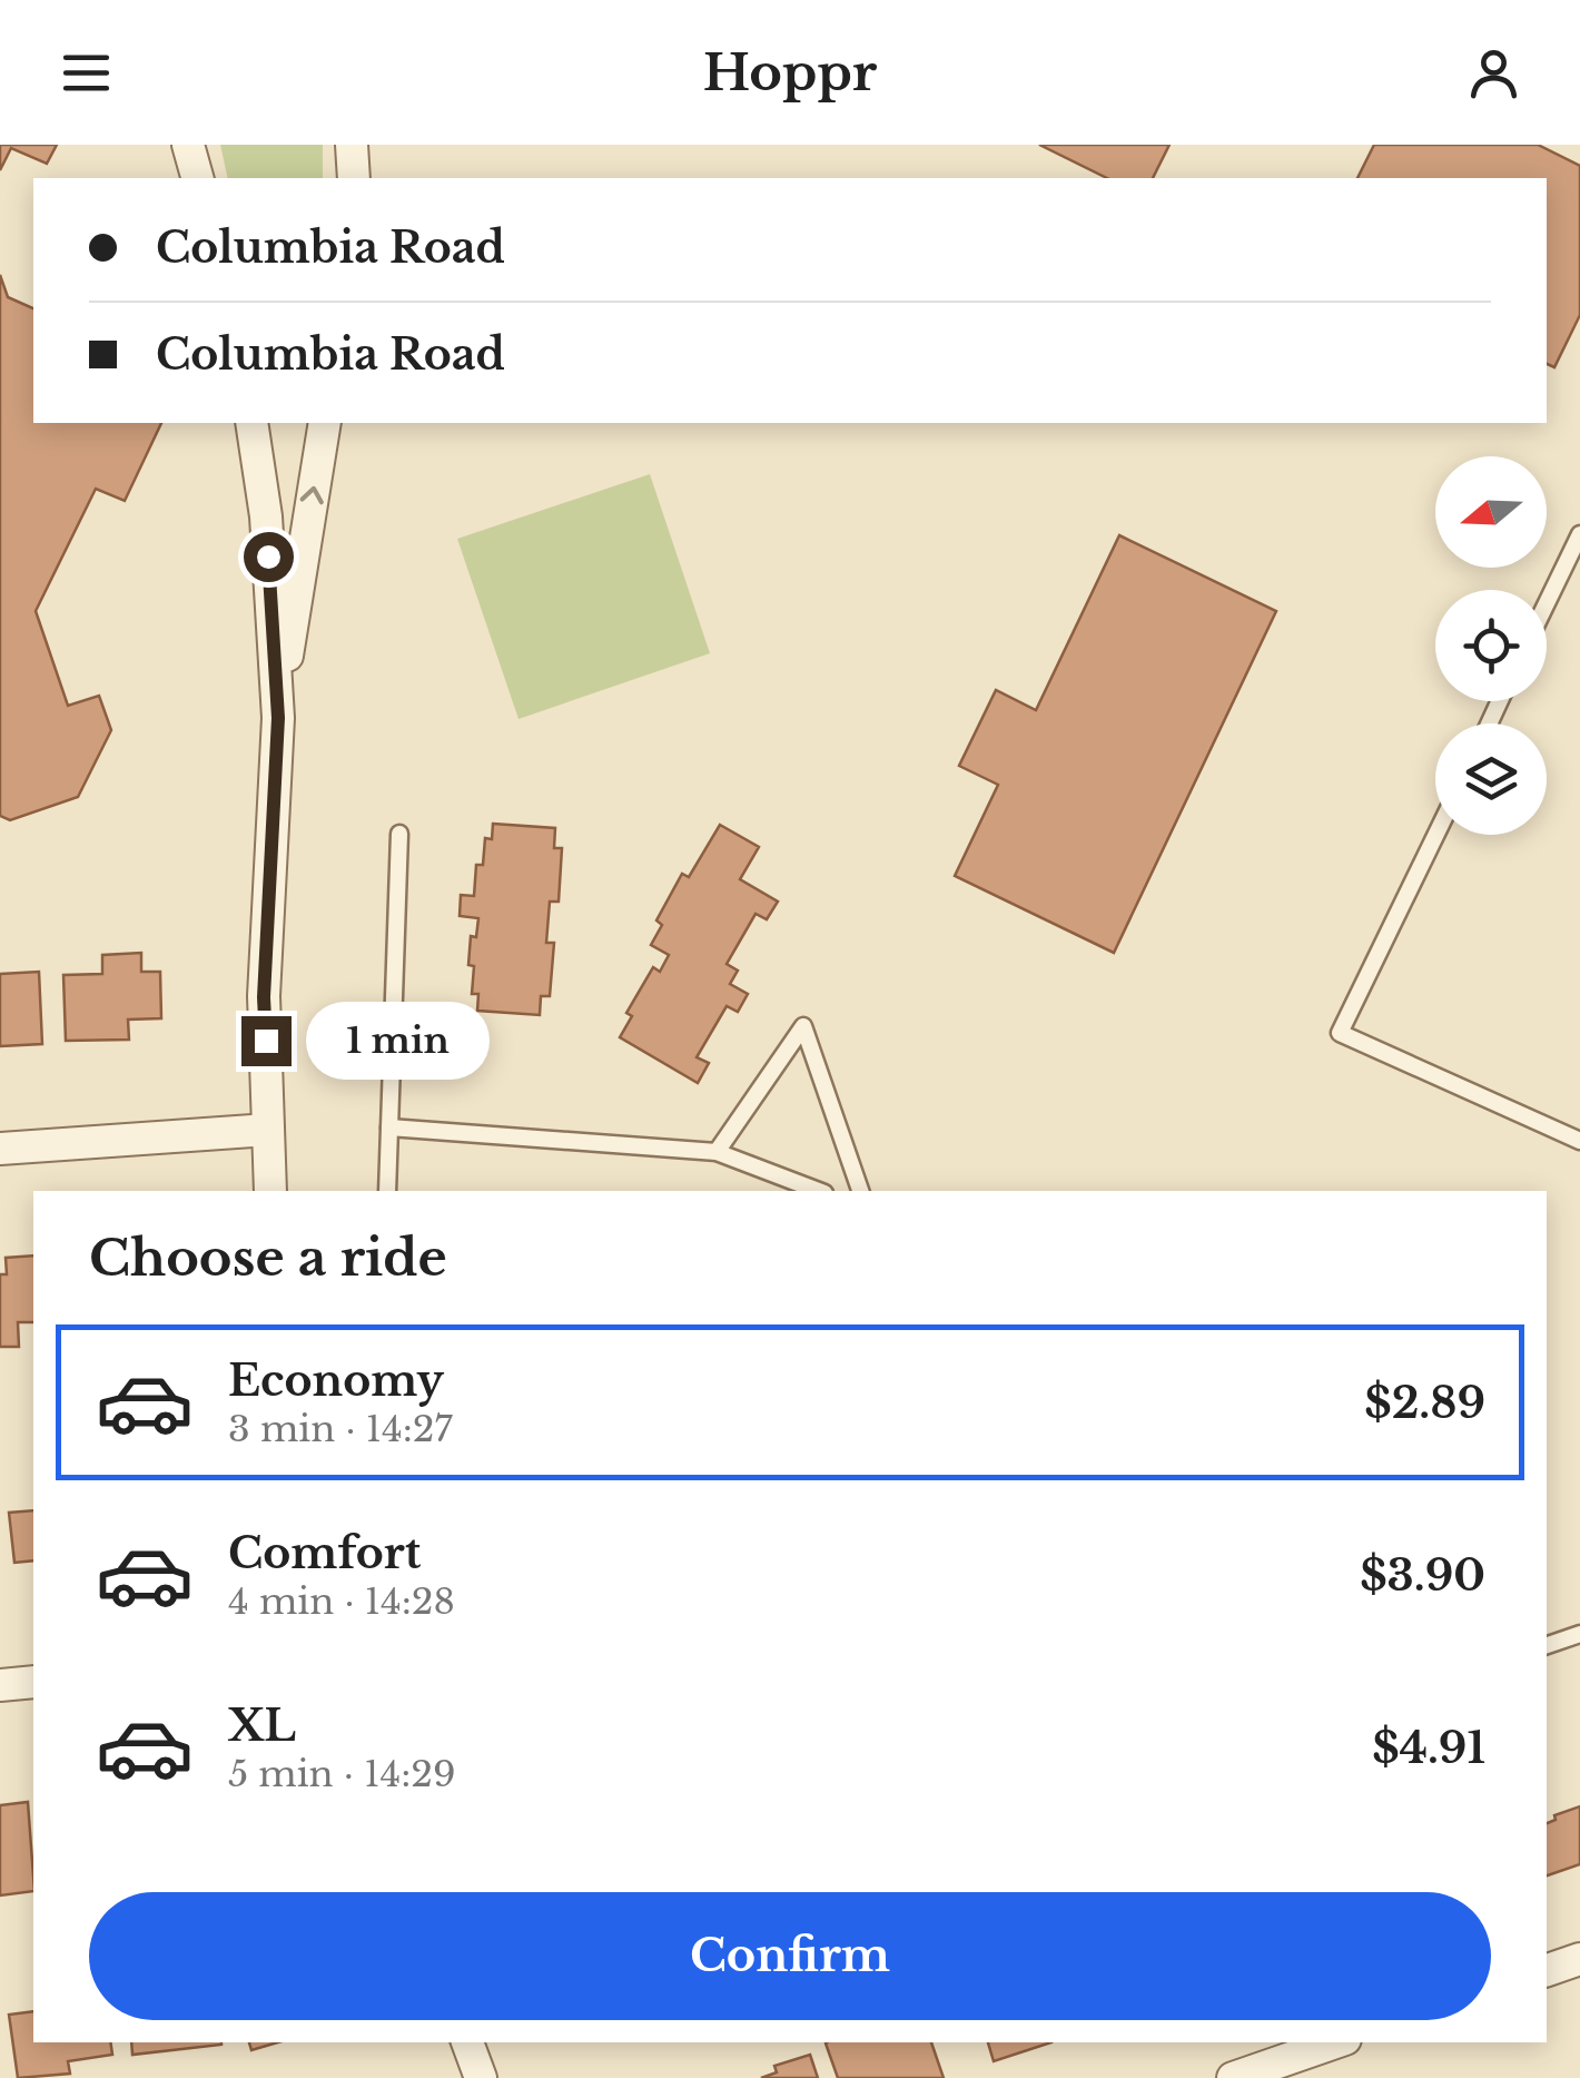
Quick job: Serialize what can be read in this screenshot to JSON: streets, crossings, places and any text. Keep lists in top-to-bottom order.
{
  "north": "left",
  "page": {
    "header": "Hoppr",
    "banner": ["Columbia Road", "Columbia Road"],
    "bubble": "1 min",
    "heading": "Choose a ride",
    "list": [
      {
        "name": "Economy",
        "note": "3 min · 14:27",
        "value": "$2.89"
      },
      {
        "name": "Comfort",
        "note": "4 min · 14:28",
        "value": "$3.90"
      },
      {
        "name": "XL",
        "note": "5 min · 14:29",
        "value": "$4.91"
      }
    ],
    "buttons": "Confirm"
  }
}
